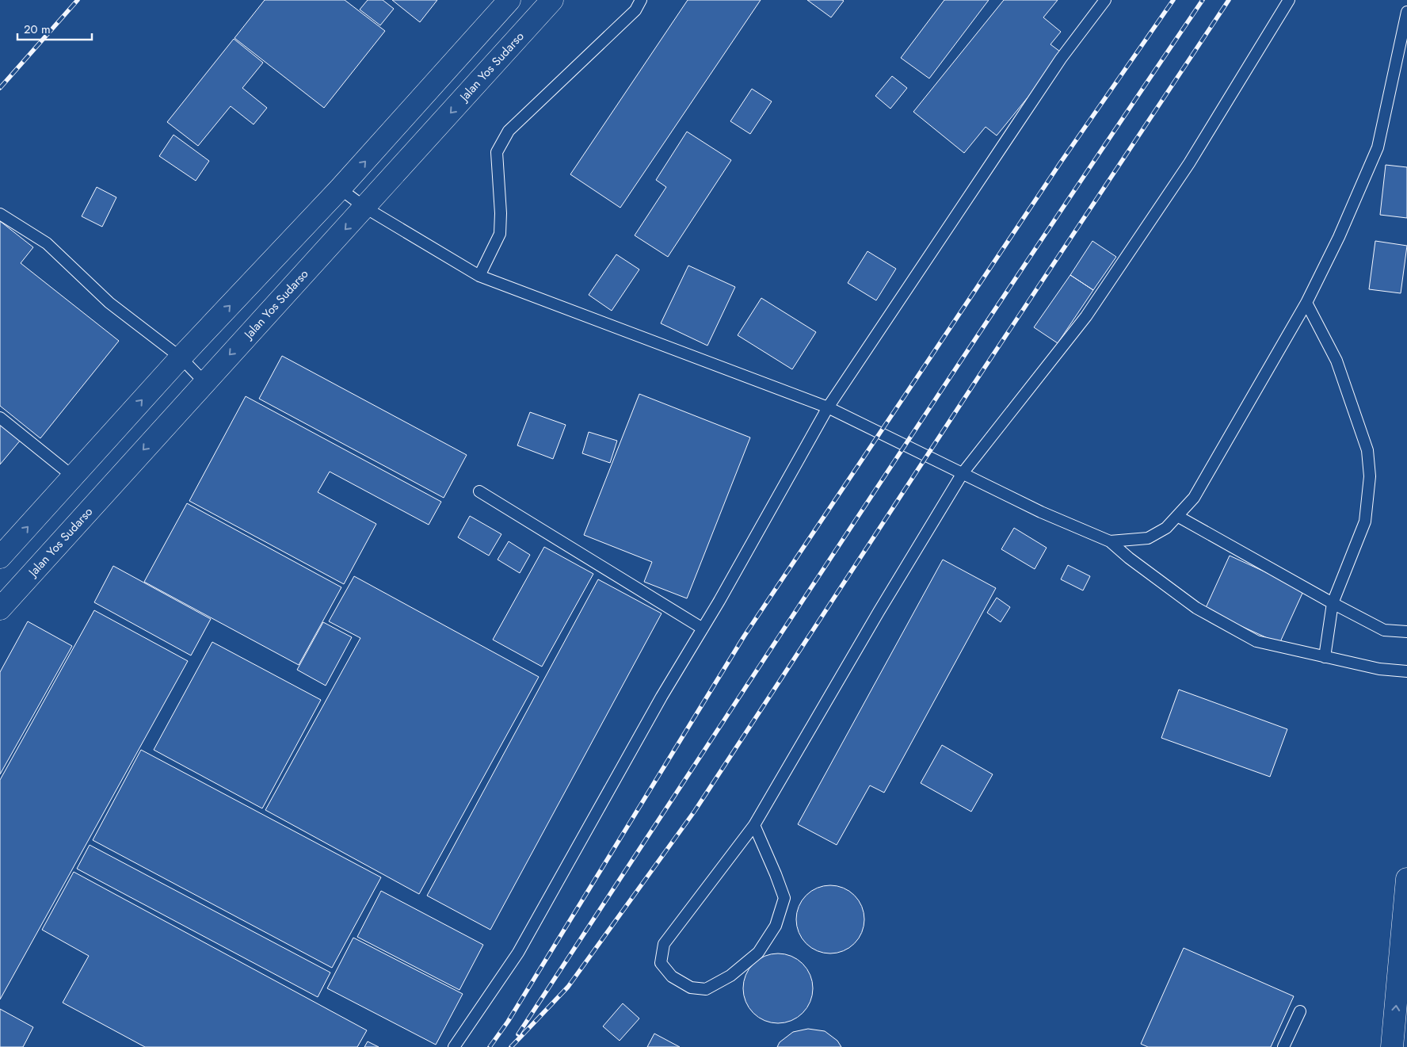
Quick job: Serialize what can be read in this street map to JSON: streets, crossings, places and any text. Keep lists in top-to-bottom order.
{
  "streets": {
    "highway": ["Jalan Yos Sudarso"]
  },
  "scale_bar": "20 m"
}
